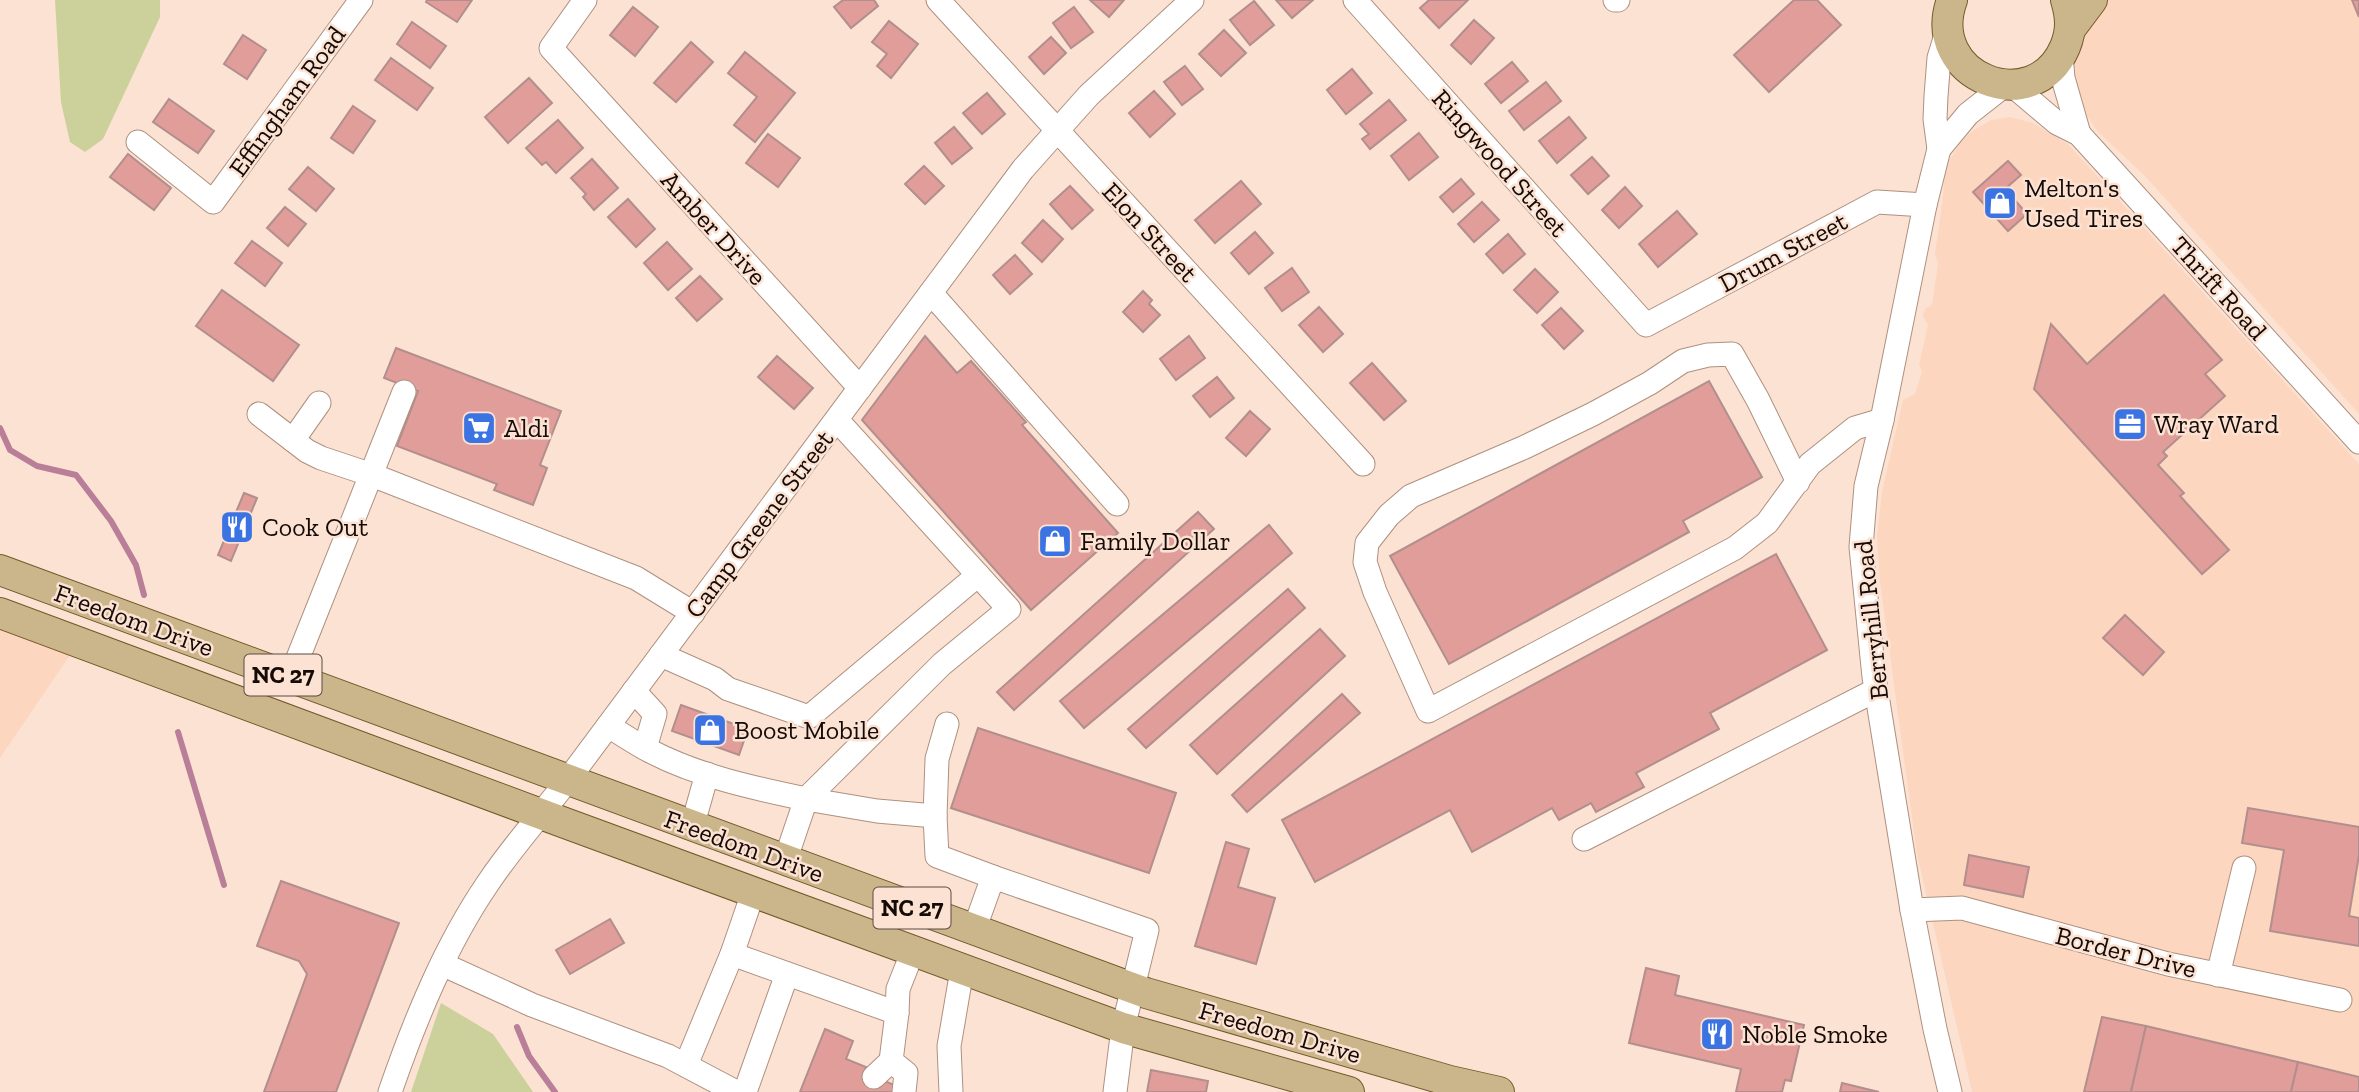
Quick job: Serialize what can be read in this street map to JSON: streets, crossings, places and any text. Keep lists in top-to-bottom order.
{
  "streets": {
    "main road": ["Freedom Drive", "NC 27"],
    "street": [
      "Effingham Road",
      "Ringwood Street",
      "Amber Drive",
      "Elon Street",
      "Drum Street",
      "Thrift Road",
      "Camp Greene Street",
      "Berryhill Road",
      "Border Drive"
    ]
  },
  "crossings": [
    ["Ringwood Street", "Drum Street"],
    ["Amber Drive", "Camp Greene Street"],
    ["Elon Street", "Camp Greene Street"],
    ["Drum Street", "Berryhill Road"],
    ["Thrift Road", "Berryhill Road"],
    ["Camp Greene Street", "Freedom Drive"],
    ["Berryhill Road", "Border Drive"]
  ],
  "places": {
    "shop": ["Melton's Used Tires", "Family Dollar", "Boost Mobile"],
    "office": ["Wray Ward"],
    "supermarket": ["Aldi"],
    "restaurant": ["Cook Out", "Noble Smoke"]
  }
}
